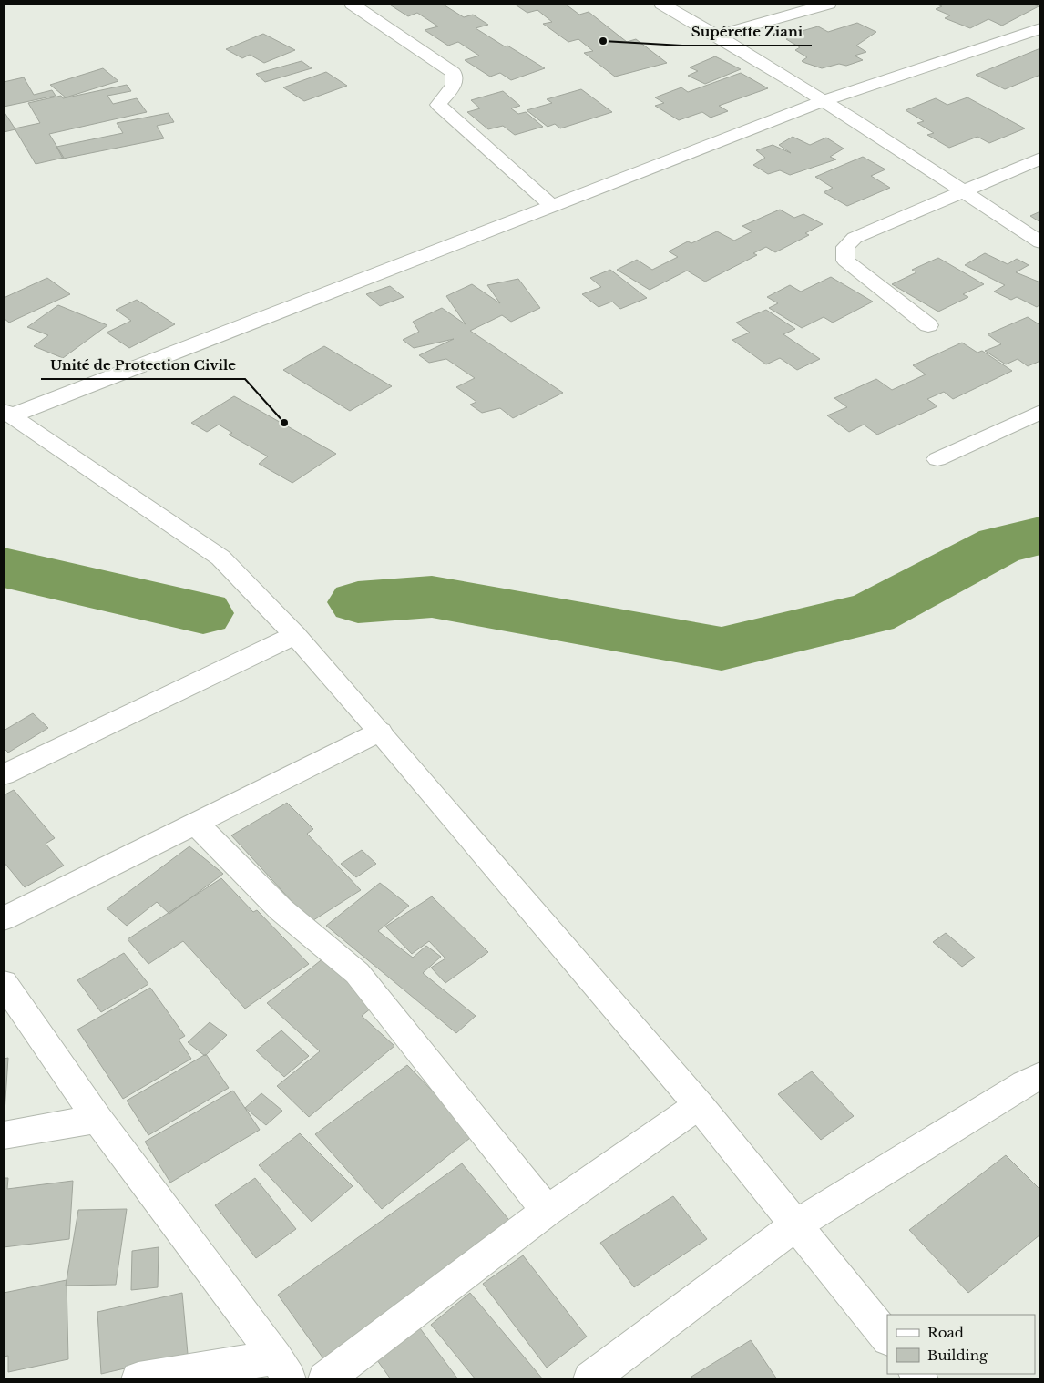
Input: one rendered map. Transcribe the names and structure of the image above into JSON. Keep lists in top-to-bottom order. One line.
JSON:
{"places":["Supérette Ziani","Unité de Protection Civile"],"legend":["Road","Building"]}
